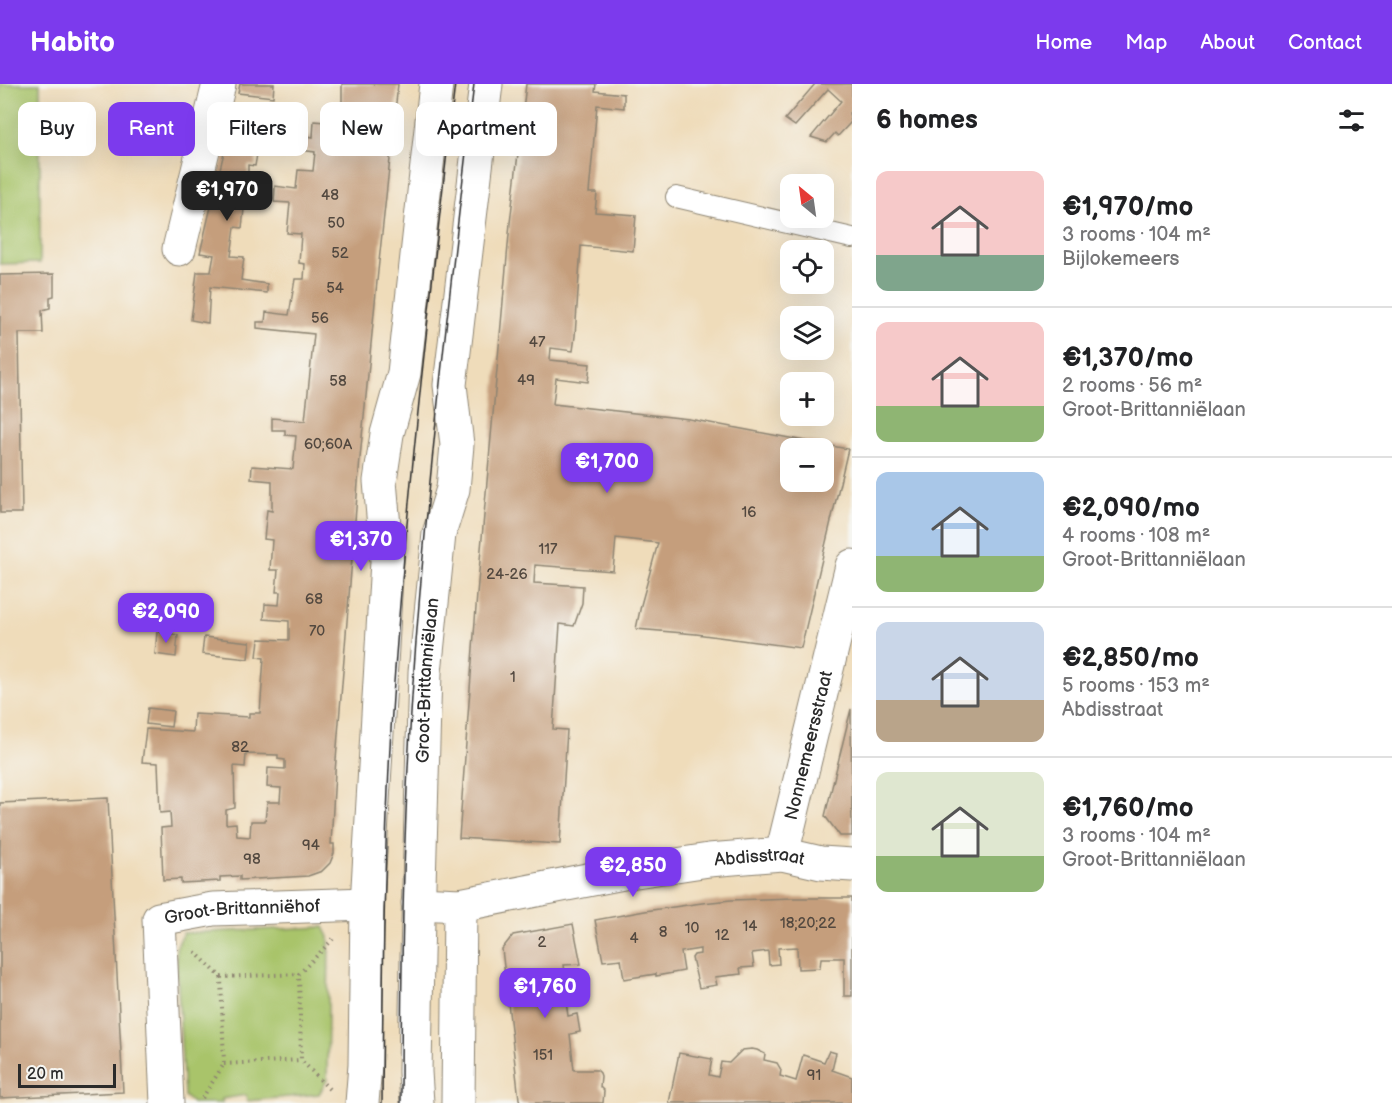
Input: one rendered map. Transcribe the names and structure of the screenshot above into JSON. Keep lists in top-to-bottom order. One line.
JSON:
{"streets":{"street":["Groot-Brittanniëlaan","Nonnemeersstraat","Abdisstraat","Groot-Brittanniëhof"]},"crossings":[["Groot-Brittanniëlaan","Abdisstraat"],["Nonnemeersstraat","Abdisstraat"]],"house_numbers":["48","50","52","54","56","47","49","58","60;60A","16","117","24-26","68","70","1","82","94","98","18;20;22","14","10","8","12","4","2","151","91"],"scale_bar":"20 m","north":"top left","page":{"header":"Habito","nav":["Home","Map","About","Contact"],"heading":"6 homes","chip":["Buy","Rent","Filters","New","Apartment"],"list":[{"name":"€1,970/mo","note":"3 rooms · 104 m² · Bijlokemeers"},{"name":"€1,370/mo","note":"2 rooms · 56 m² · Groot-Brittanniëlaan"},{"name":"€2,090/mo","note":"4 rooms · 108 m² · Groot-Brittanniëlaan"},{"name":"€2,850/mo","note":"5 rooms · 153 m² · Abdisstraat"},{"name":"€1,760/mo","note":"3 rooms · 104 m² · Groot-Brittanniëlaan"}],"price":["€1,970","€1,700","€1,370","€2,090","€2,850","€1,760"],"map_buttons":["+","−"],"scale":"20 m"}}
